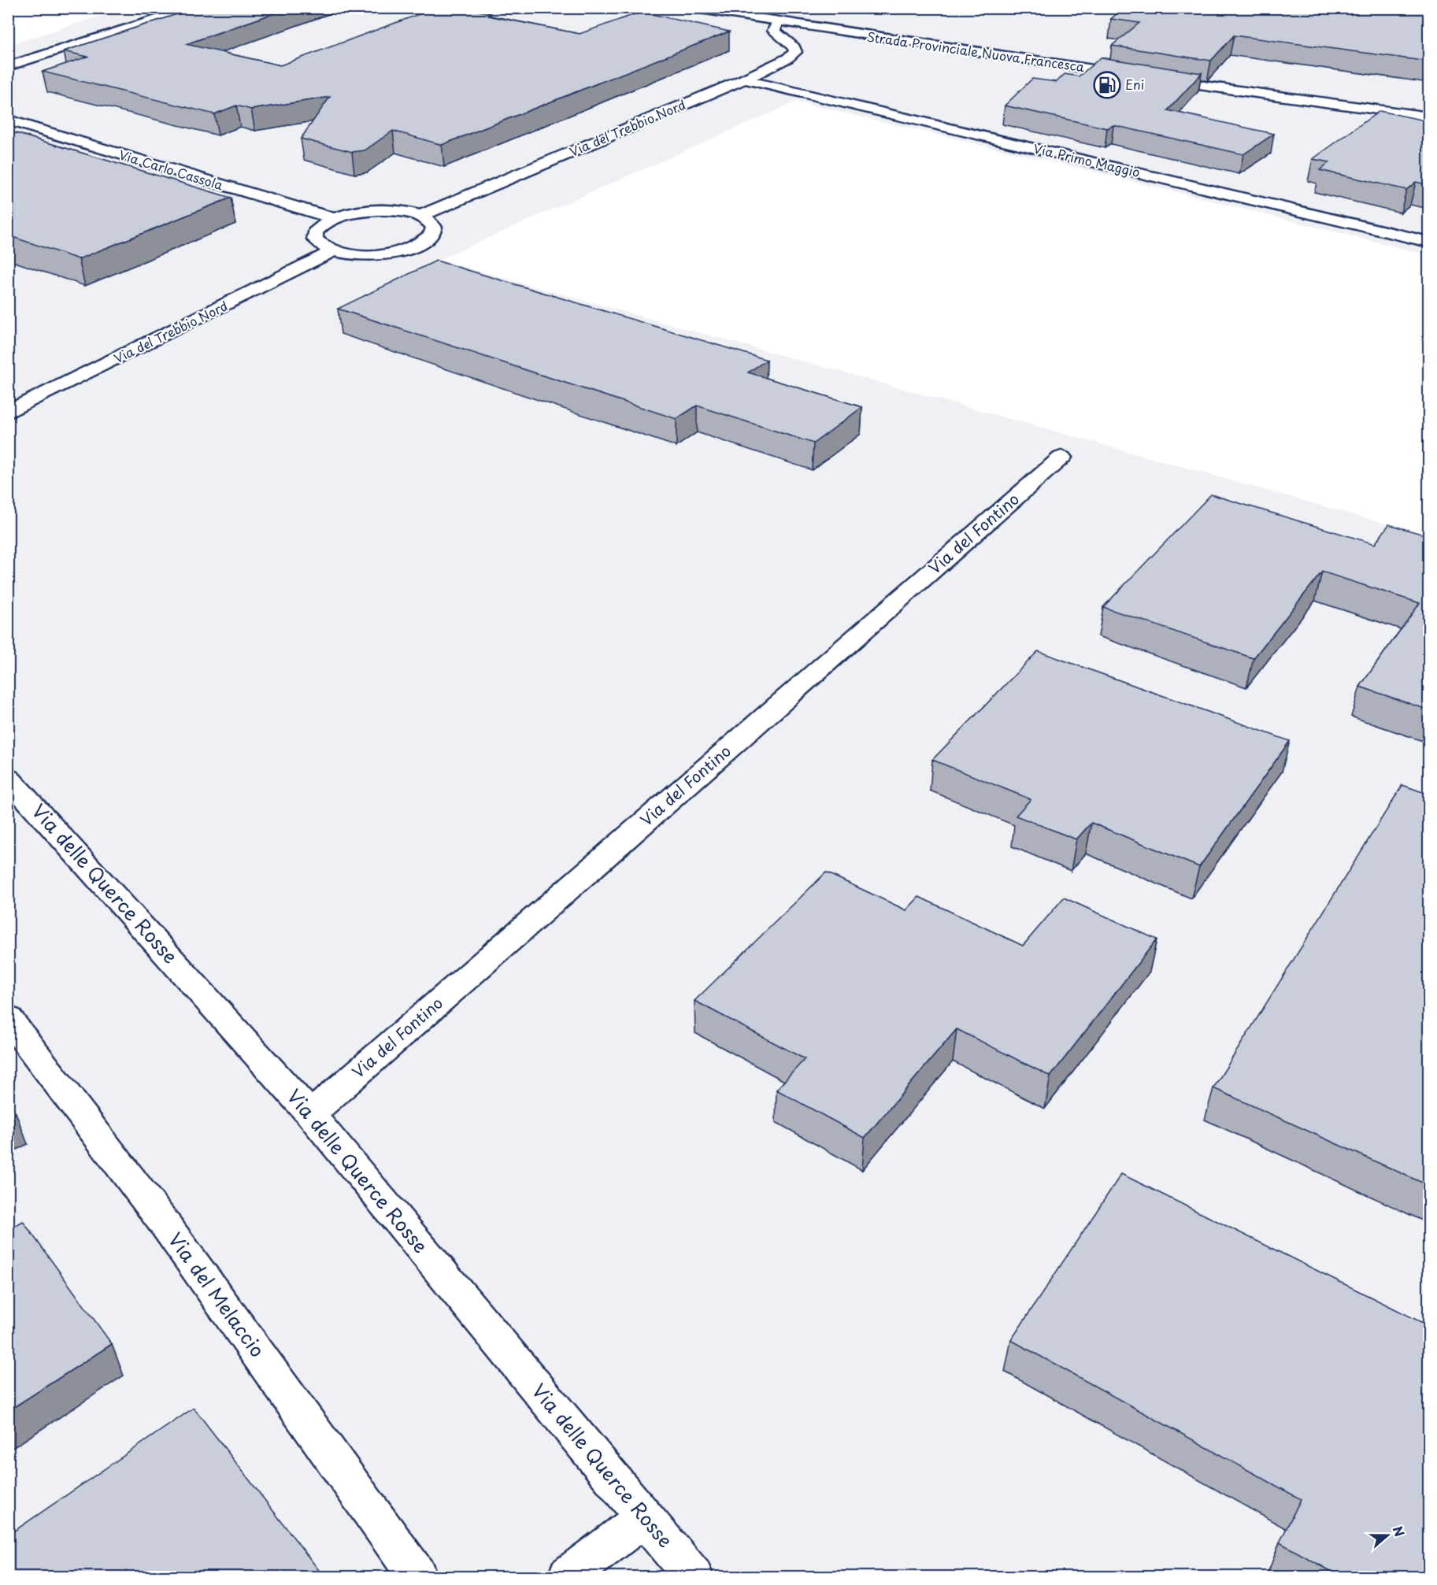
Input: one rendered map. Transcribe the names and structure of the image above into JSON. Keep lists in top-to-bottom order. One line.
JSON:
{"streets":{"street":["Strada Provinciale Nuova Francesca","Via del Trebbio Nord","Via Primo Maggio","Via Carlo Cassola","Via del Fontino","Via delle Querce Rosse","Via del Melaccio"]},"crossings":[["Strada Provinciale Nuova Francesca","Via del Trebbio Nord"],["Via del Trebbio Nord","Via Primo Maggio"],["Via del Fontino","Via delle Querce Rosse"]],"places":{"fuel station":["Eni"]},"north":"right"}
